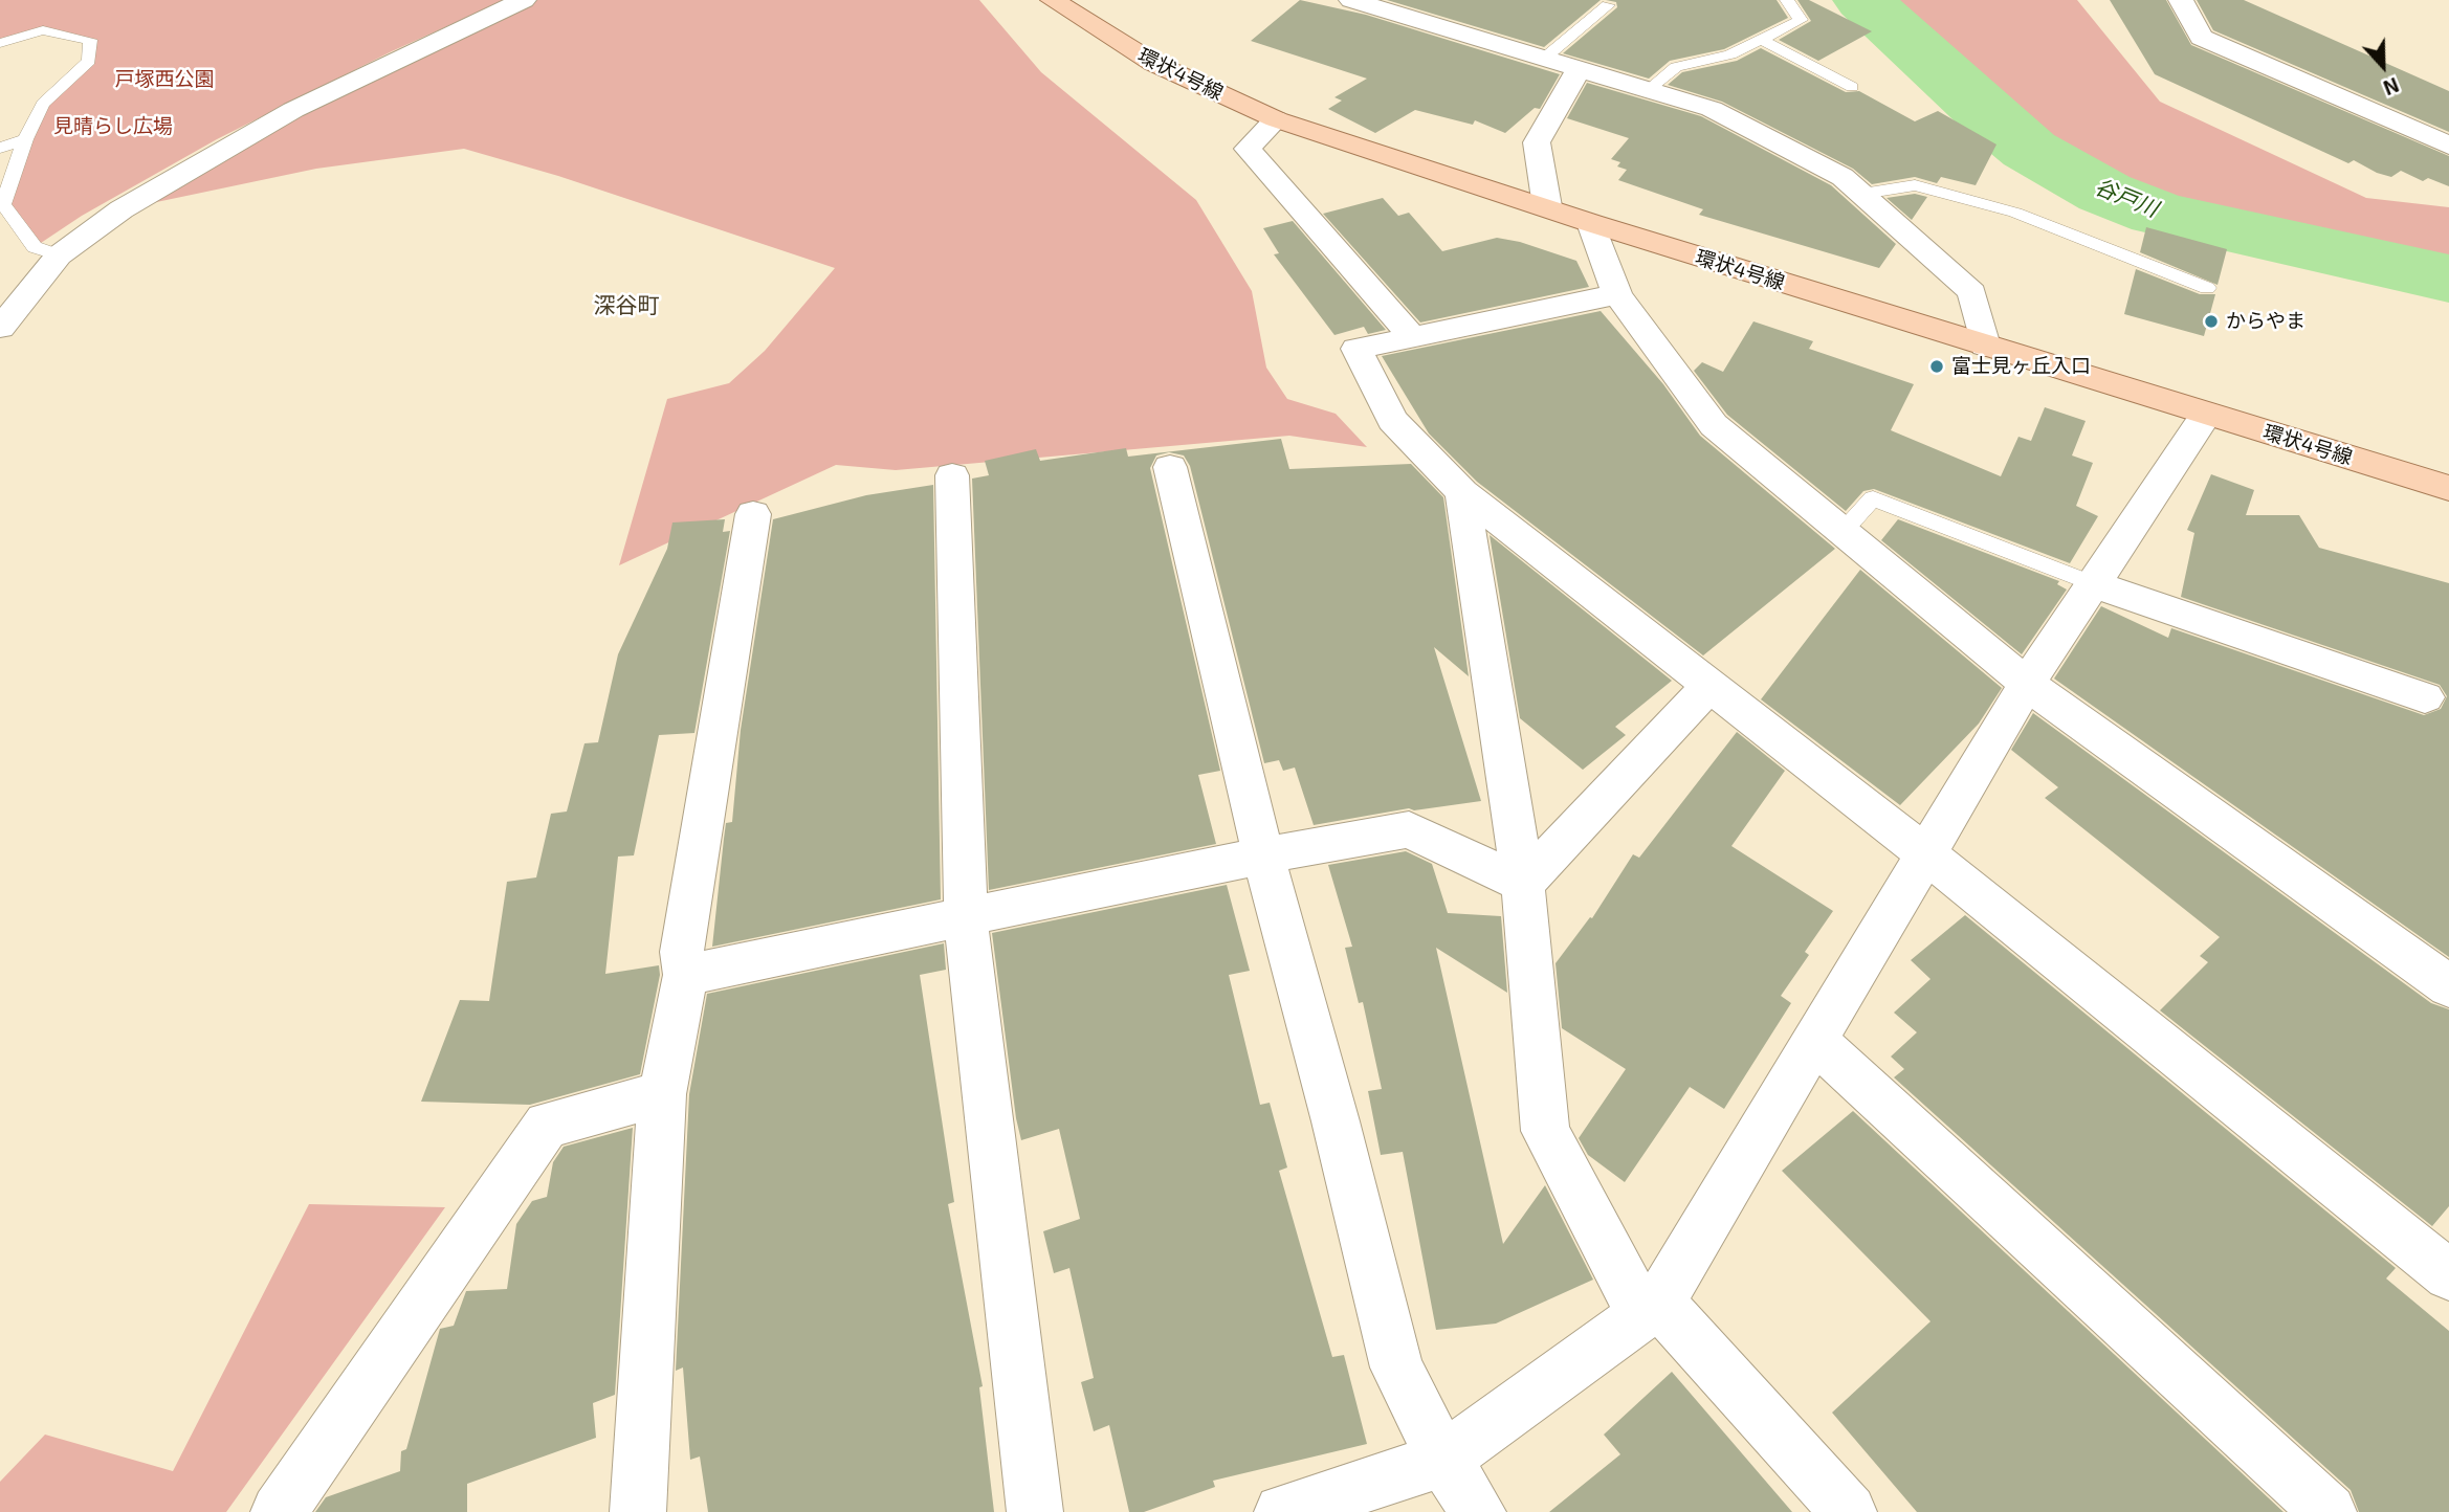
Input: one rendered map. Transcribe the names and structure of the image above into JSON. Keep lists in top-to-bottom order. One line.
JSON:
{"streets":{"main road":["環状4号線"]},"districts":["深谷町"],"water":["谷戸川"],"parks":["戸塚西公園","見晴らし広場"],"places":["からやま","富士見ヶ丘入口"],"north":"bottom"}
